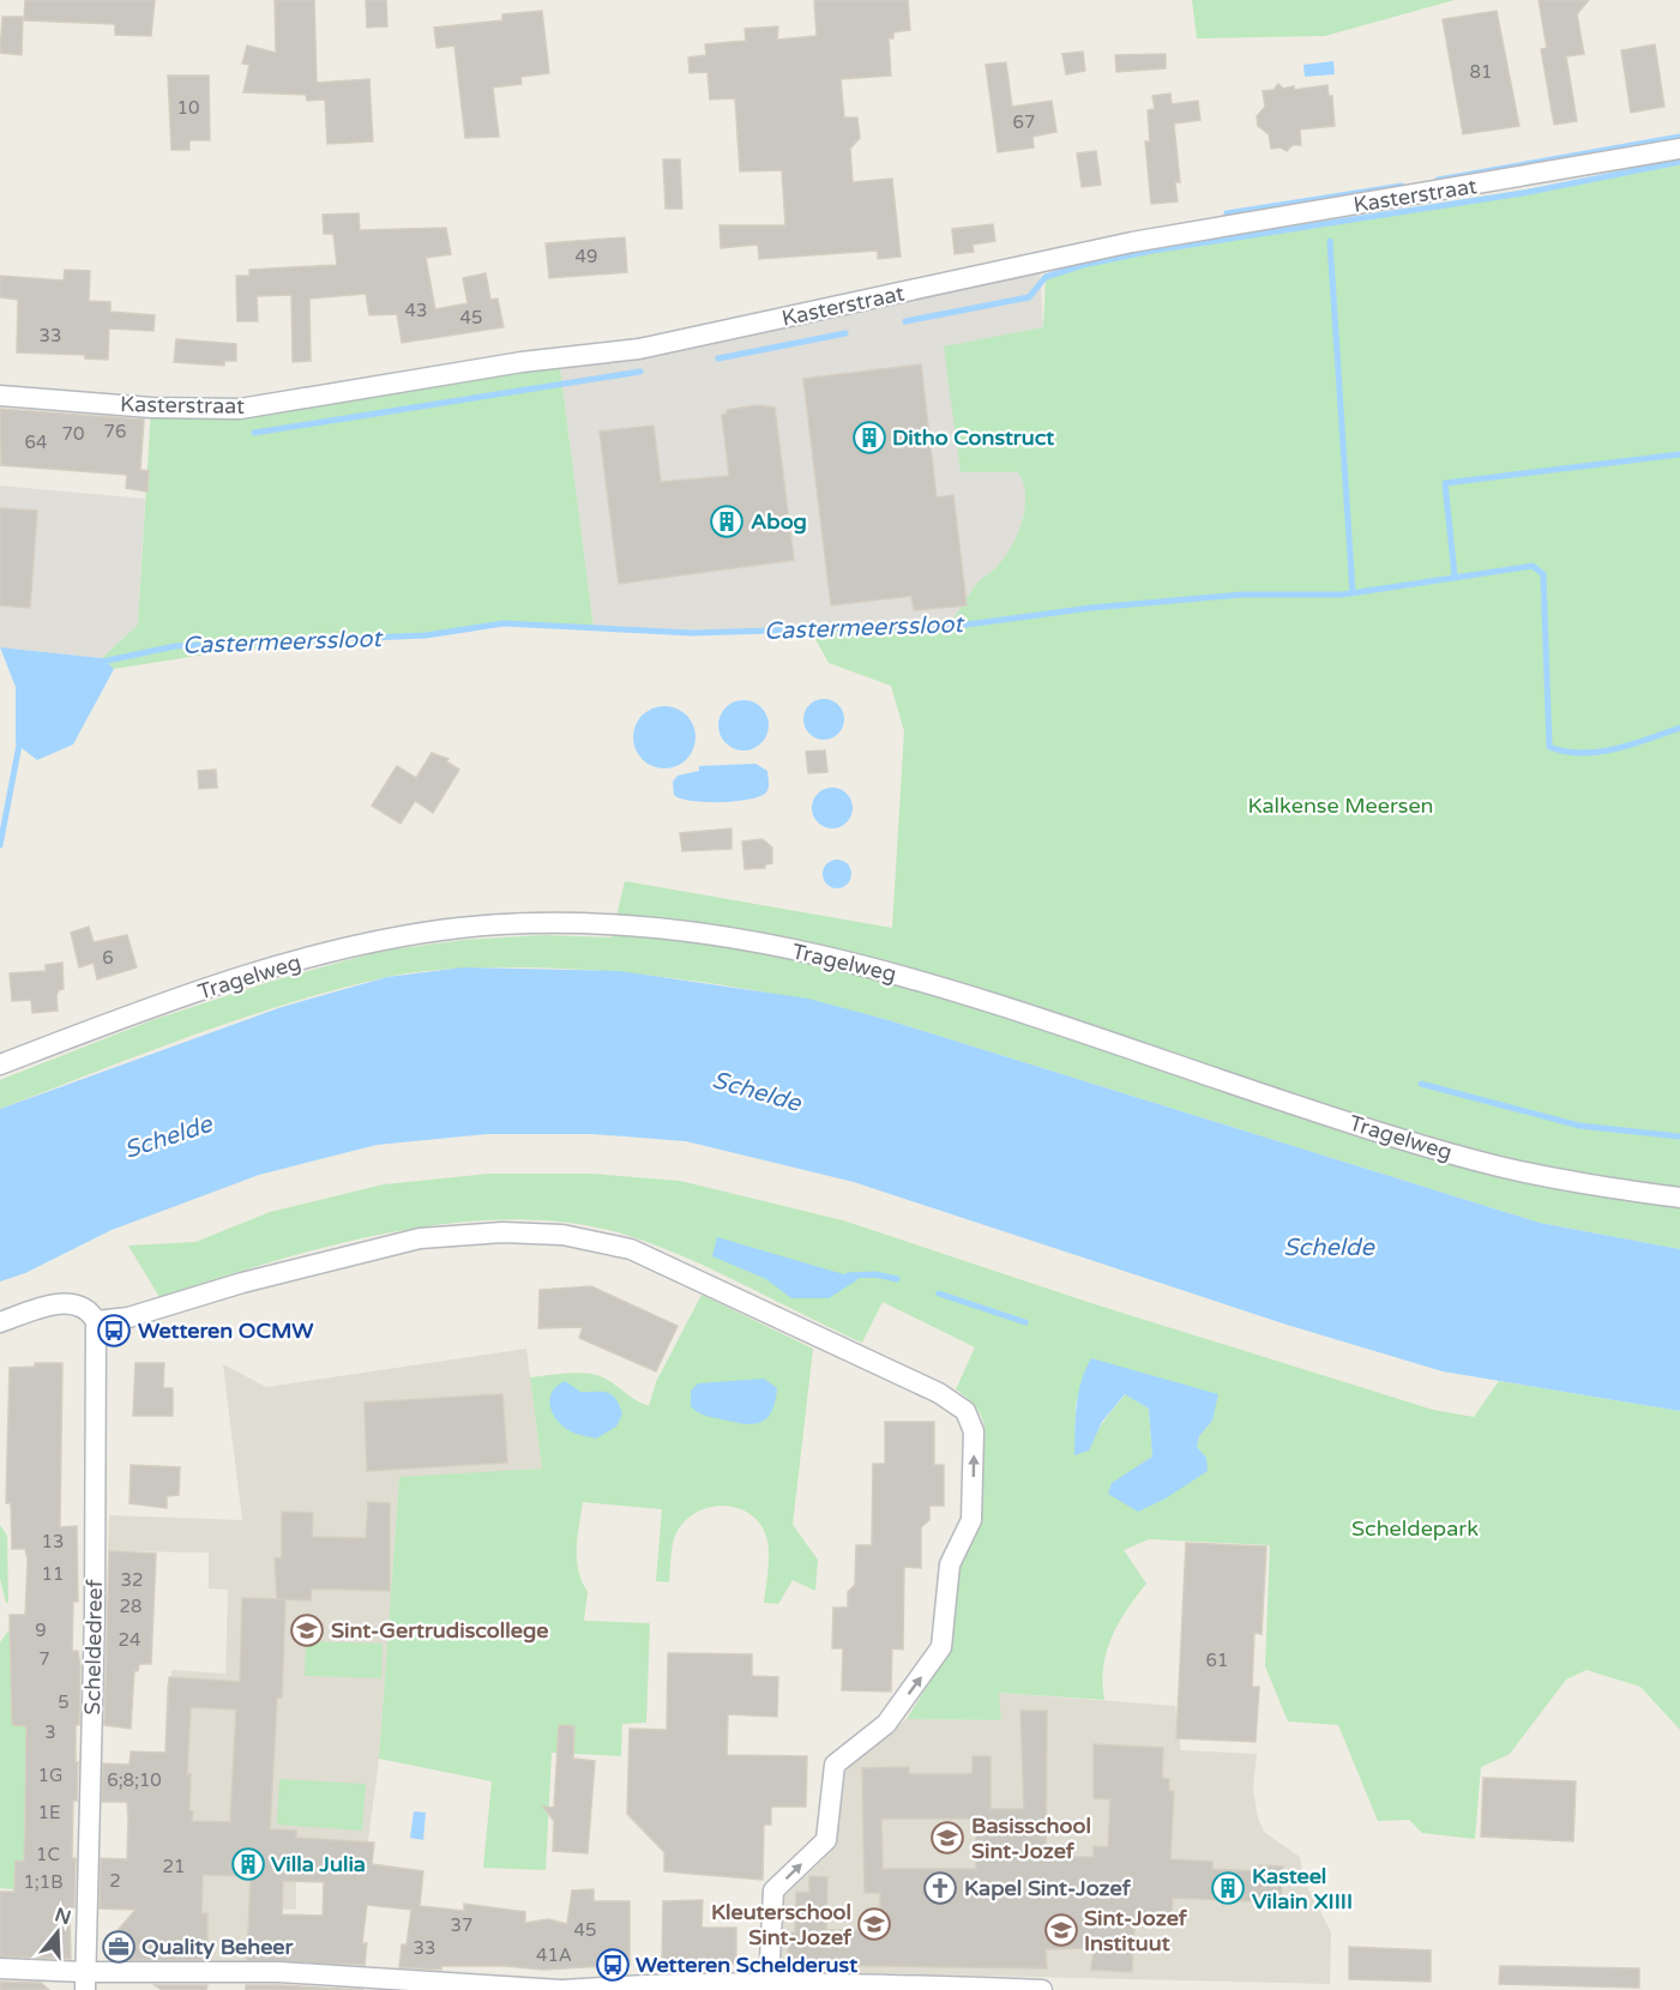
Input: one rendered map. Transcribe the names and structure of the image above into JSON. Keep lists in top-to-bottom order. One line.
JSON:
{"streets":{"street":["Kasterstraat","Tragelweg","Scheldedreef"]},"water":["Castermeerssloot","Schelde"],"parks":["Kalkense Meersen","Scheldepark"],"places":{"building":["Ditho Construct","Abog","Villa Julia","Kasteel Vilain XIIII"],"bus stop":["Wetteren OCMW","Wetteren Schelderust"],"school or university":["Sint-Gertrudiscollege","Basisschool Sint-Jozef","Kleuterschool Sint-Jozef","Sint-Jozef Instituut"],"church":["Kapel Sint-Jozef"],"office":["Quality Beheer"]},"house_numbers":["81","10","67","49","43","45","33","76","70","64","6","13","11","32","28","9","24","7","61","5","3","1G","6;8;10","1E","1C","21","2","1;1B","37","45","33","41A"],"north":"top"}
